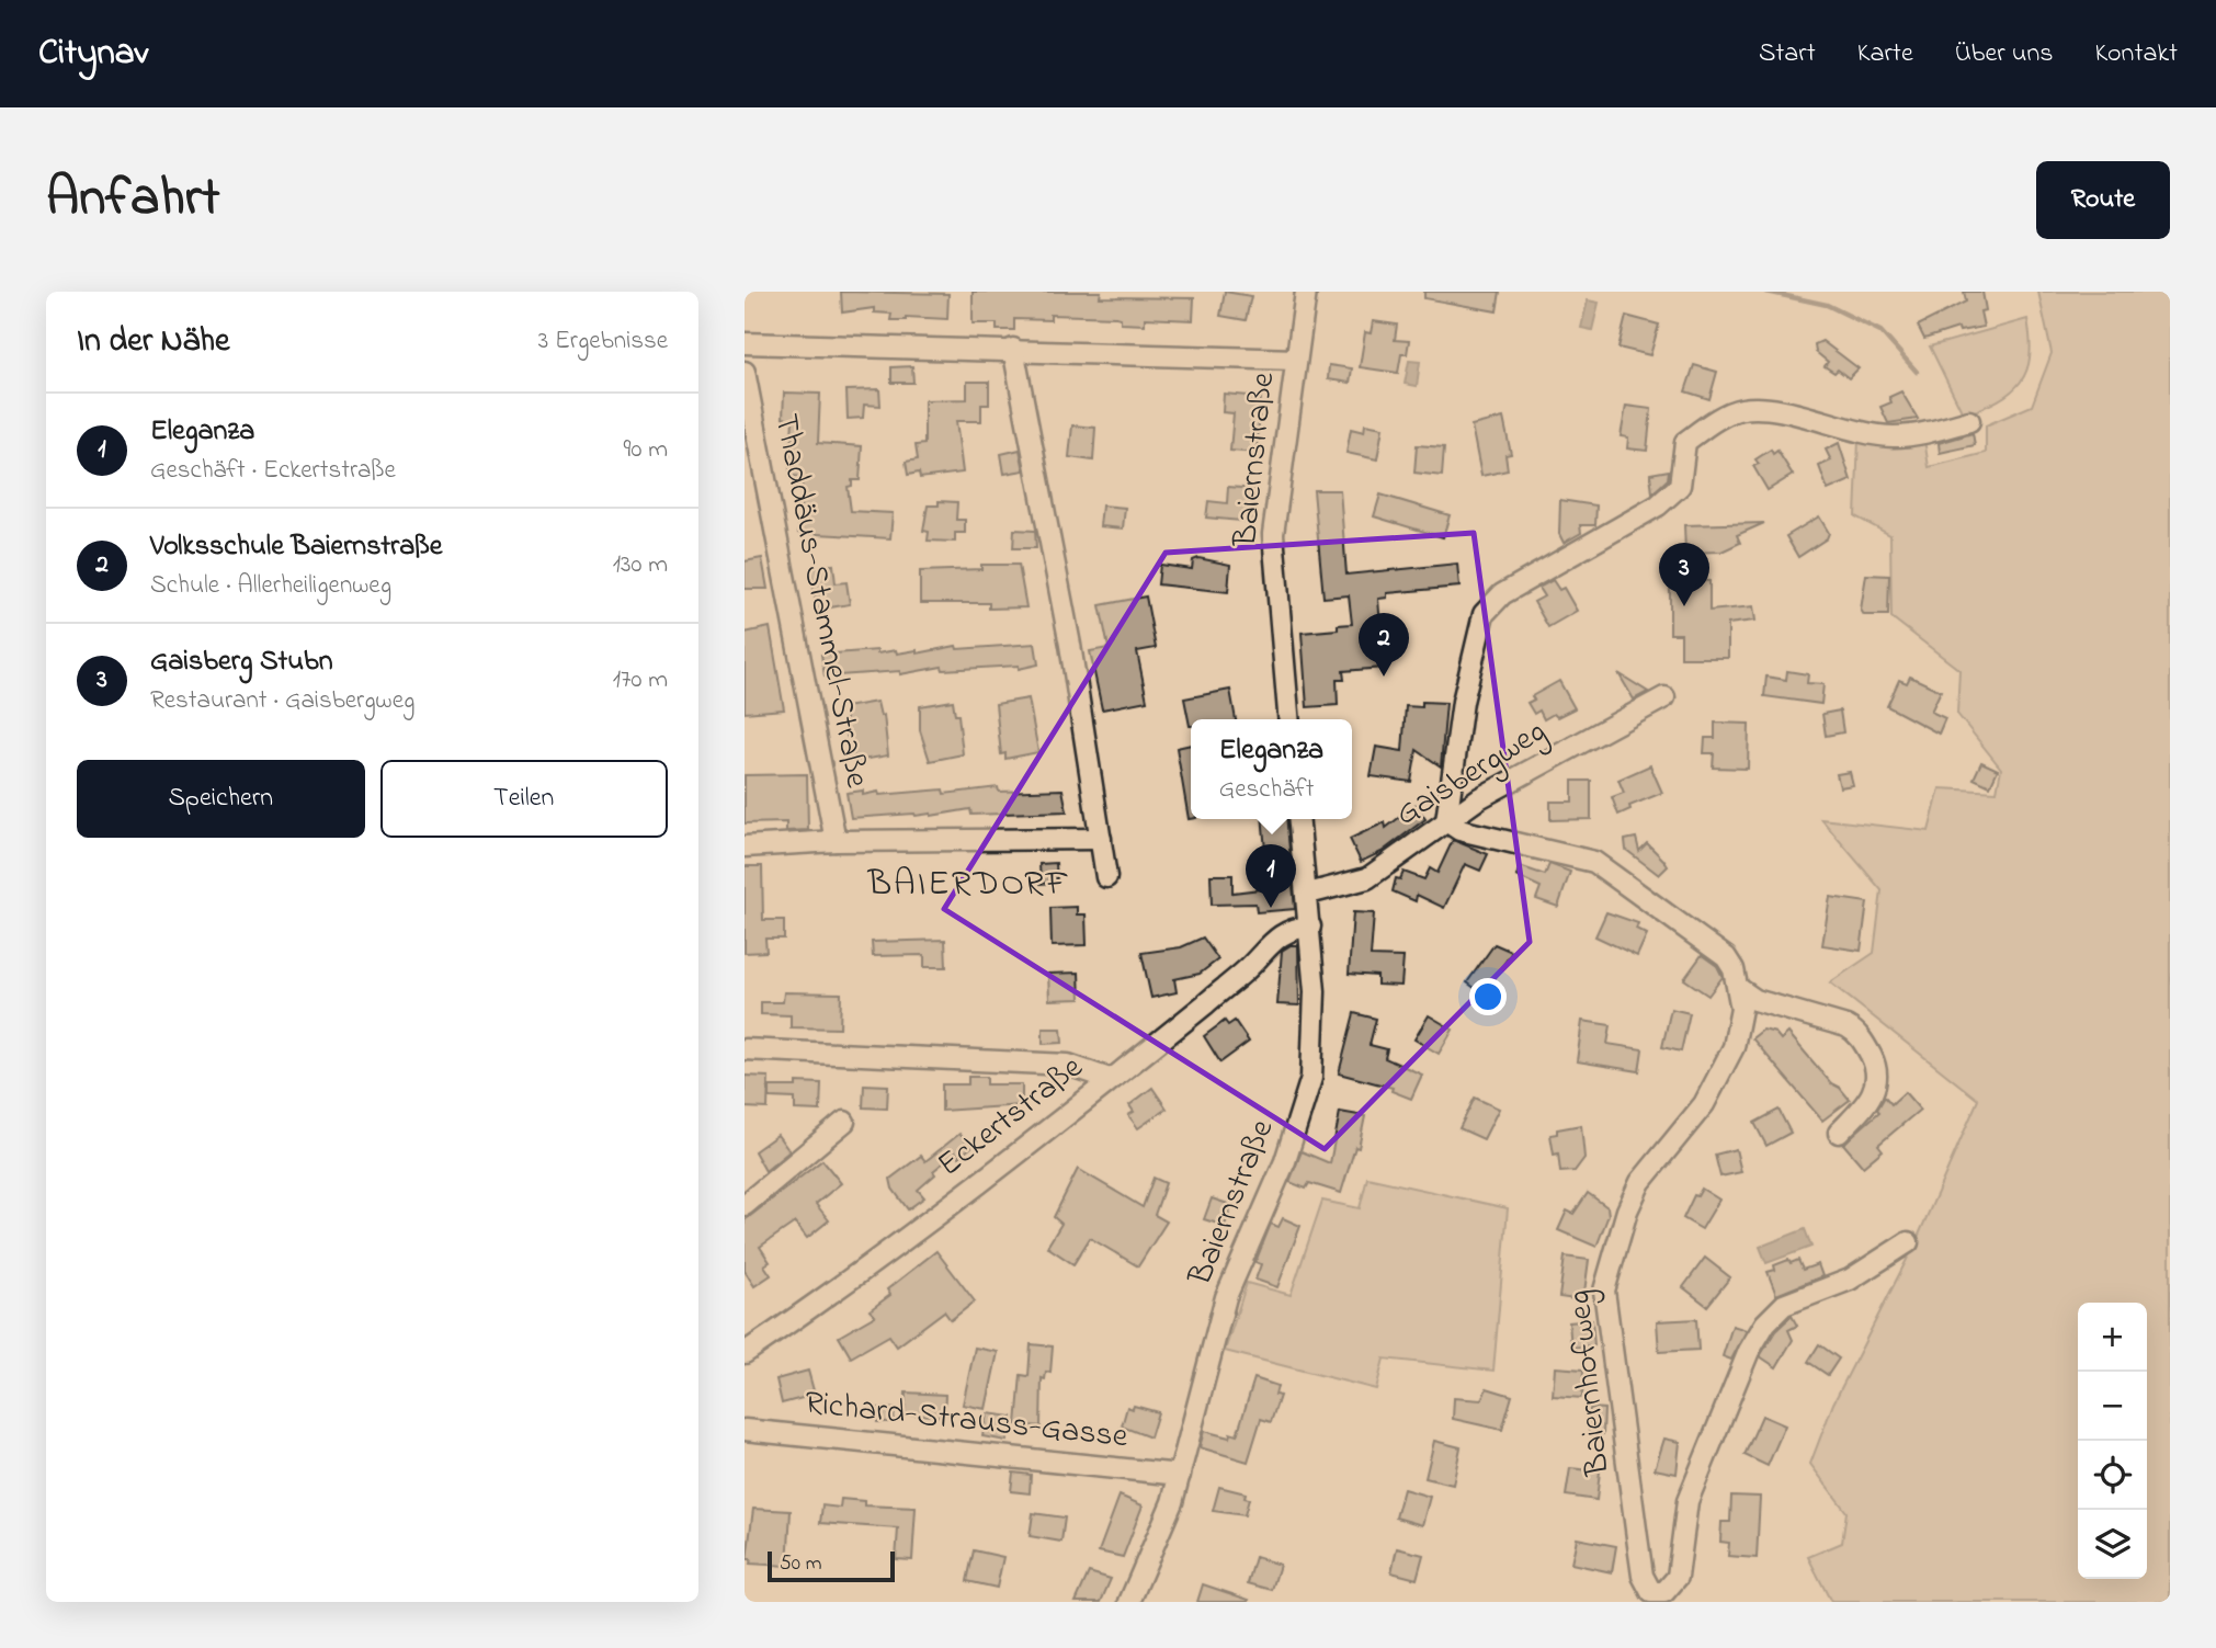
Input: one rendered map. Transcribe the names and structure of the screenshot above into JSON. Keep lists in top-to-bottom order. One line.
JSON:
{"streets":{"street":["Baiernstraße","Thaddäus-Stammel-Straße","Gaisbergweg","Eckertstraße","Baiernhofweg","Richard-Strauss-Gasse"]},"crossings":[["Baiernstraße","Gaisbergweg"],["Baiernstraße","Eckertstraße"],["Baiernstraße","Richard-Strauss-Gasse"],["Gaisbergweg","Baiernhofweg"]],"districts":["BAIERDORF"],"scale_bar":"50 m","page":{"header":"Citynav","nav":["Start","Karte","Über uns","Kontakt"],"title":"Anfahrt","buttons":["Route",["Speichern","Teilen"]],"heading":["In der Nähe","3 Ergebnisse"],"list":[{"mark":"1","name":"Eleganza","note":"Geschäft · Eckertstraße","value":"90 m"},{"mark":"2","name":"Volksschule Baiernstraße","note":"Schule · Allerheiligenweg","value":"130 m"},{"mark":"3","name":"Gaisberg Stubn","note":"Restaurant · Gaisbergweg","value":"170 m"}],"pins":["3","2","1"],"popup":["Eleganza","Geschäft"],"map_buttons":["+","−"],"scale":"50 m"}}
